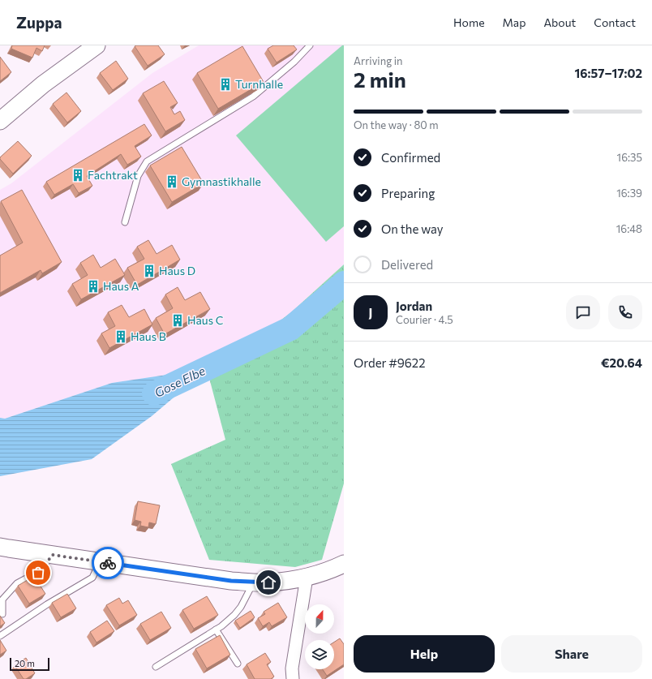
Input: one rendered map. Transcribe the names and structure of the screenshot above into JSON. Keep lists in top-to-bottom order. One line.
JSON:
{"water":["Gose Elbe"],"places":{"building":["Turnhalle","Fachtrakt","Gymnastikhalle","Haus D","Haus A","Haus C","Haus B"]},"scale_bar":"20 m","north":"top","page":{"header":"Zuppa","nav":["Home","Map","About","Contact"],"heading":["2 min","Arriving in","16:57–17:02"],"panel":["Jordan","Courier · 4.5","Order #9622","€20.64"],"bar":"On the way · 80 m","list":[["Confirmed","16:35"],["Preparing","16:39"],["On the way","16:48"],"Delivered"],"round":"J","buttons":["Help","Share"],"scale":"20 m"}}
